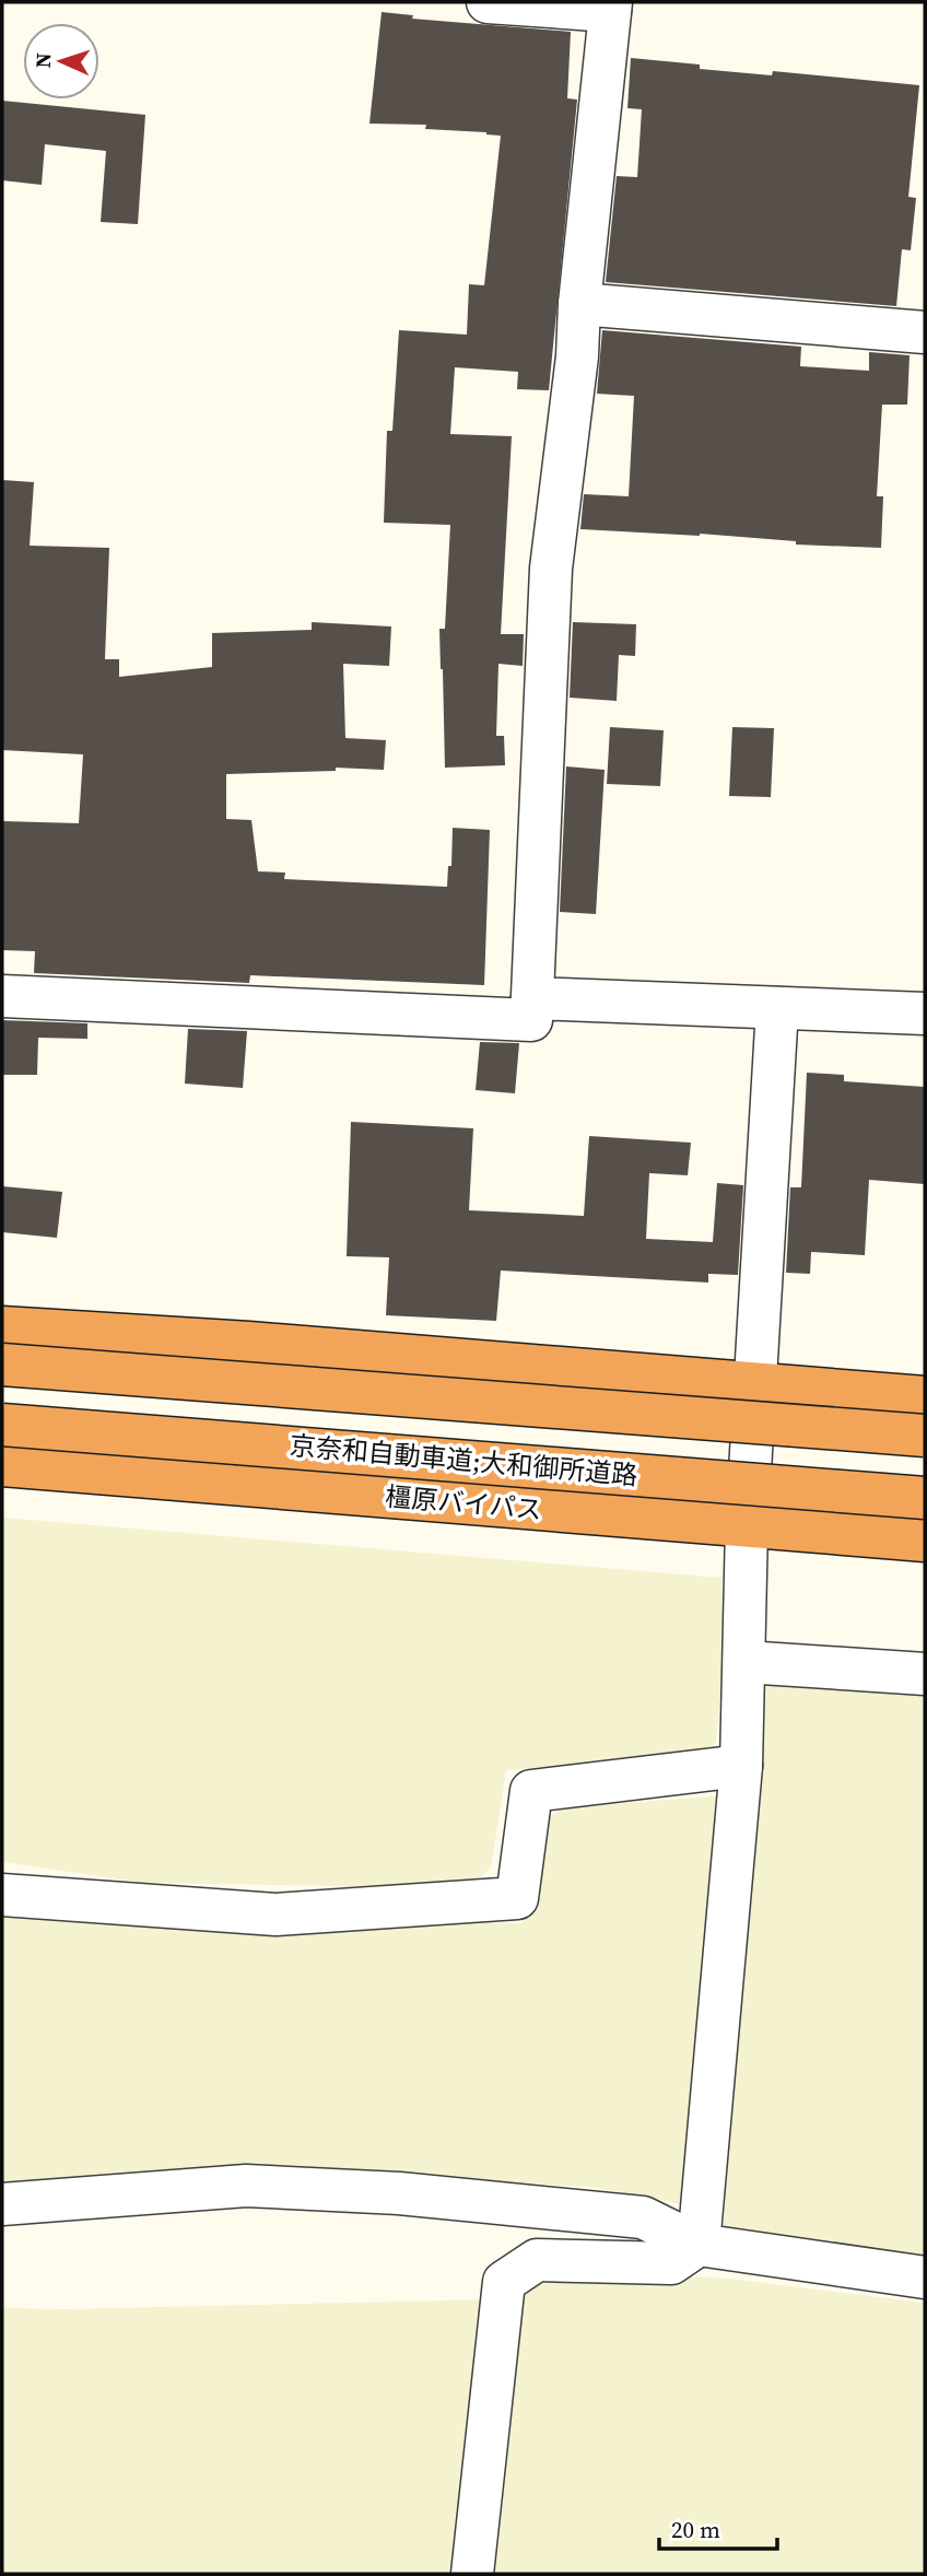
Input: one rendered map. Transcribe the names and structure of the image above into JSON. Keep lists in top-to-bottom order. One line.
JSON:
{"streets":{"highway":["京奈和自動車道;大和御所道路","橿原バイパス"]},"scale_bar":"20 m","north":"left"}
